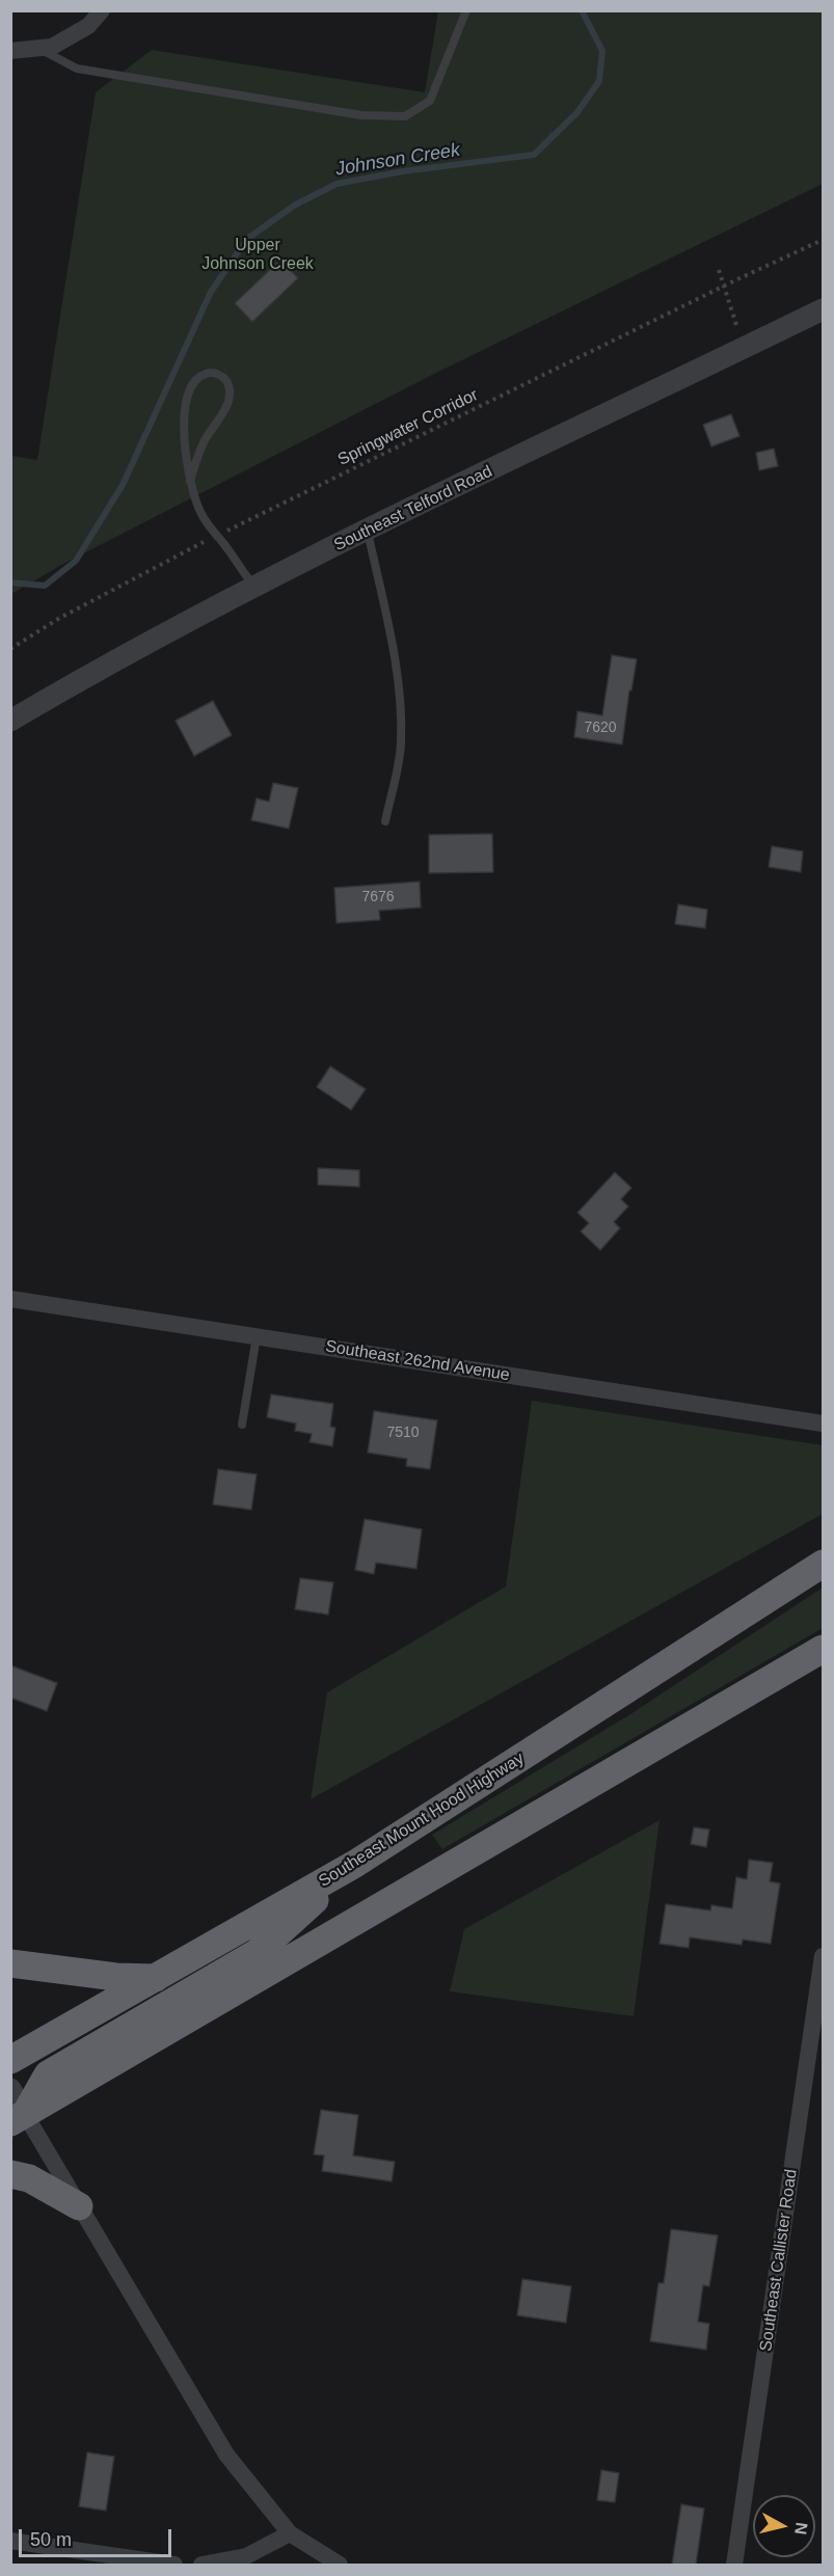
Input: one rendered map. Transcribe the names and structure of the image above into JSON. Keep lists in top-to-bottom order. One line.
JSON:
{"streets":{"highway":["Southeast Mount Hood Highway"],"street":["Southeast Telford Road","Southeast 262nd Avenue","Southeast Callister Road"],"path":["Springwater Corridor"]},"water":["Johnson Creek"],"parks":["Upper Johnson Creek"],"house_numbers":["7620","7676","7510"],"scale_bar":"50 m","north":"right"}
